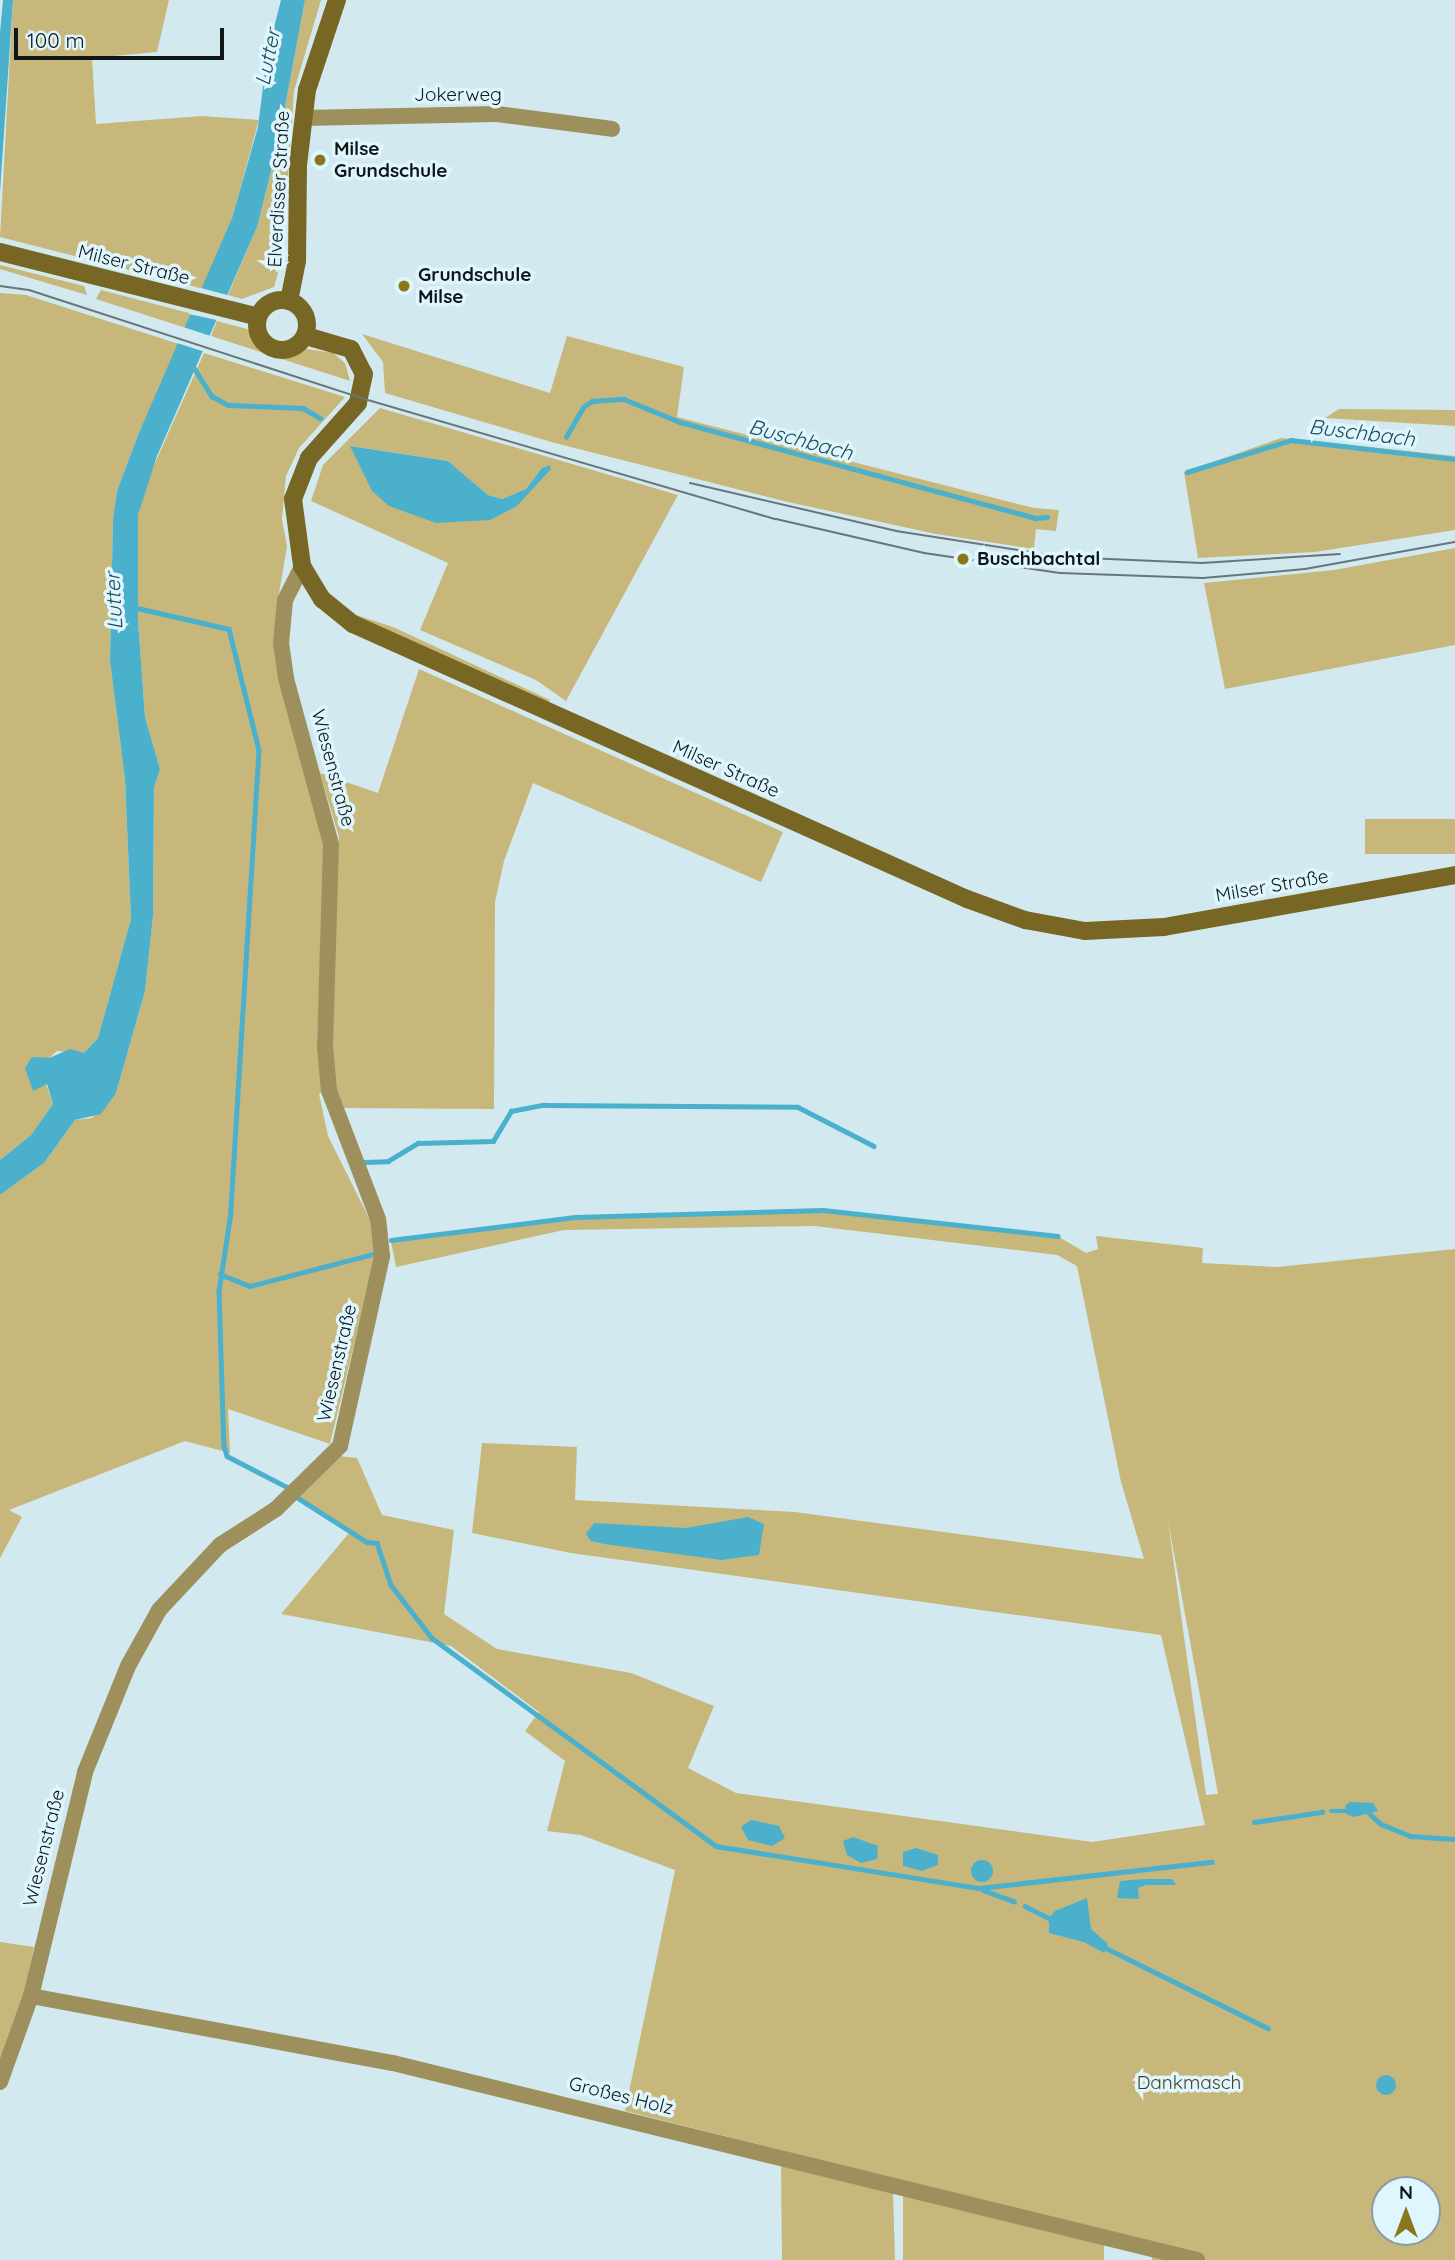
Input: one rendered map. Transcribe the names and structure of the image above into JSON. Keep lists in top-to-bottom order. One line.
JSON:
{"streets":{"main road":["Elverdisser Straße","Milser Straße"],"street":["Jokerweg","Wiesenstraße","Großes Holz"]},"crossings":[["Jokerweg","Elverdisser Straße"],["Elverdisser Straße","Milser Straße"],["Milser Straße","Wiesenstraße"],["Wiesenstraße","Großes Holz"]],"water":["Lutter","Buschbach"],"parks":["Dankmasch"],"places":["Milse Grundschule","Grundschule Milse","Buschbachtal"],"scale_bar":"100 m","north":"top"}
